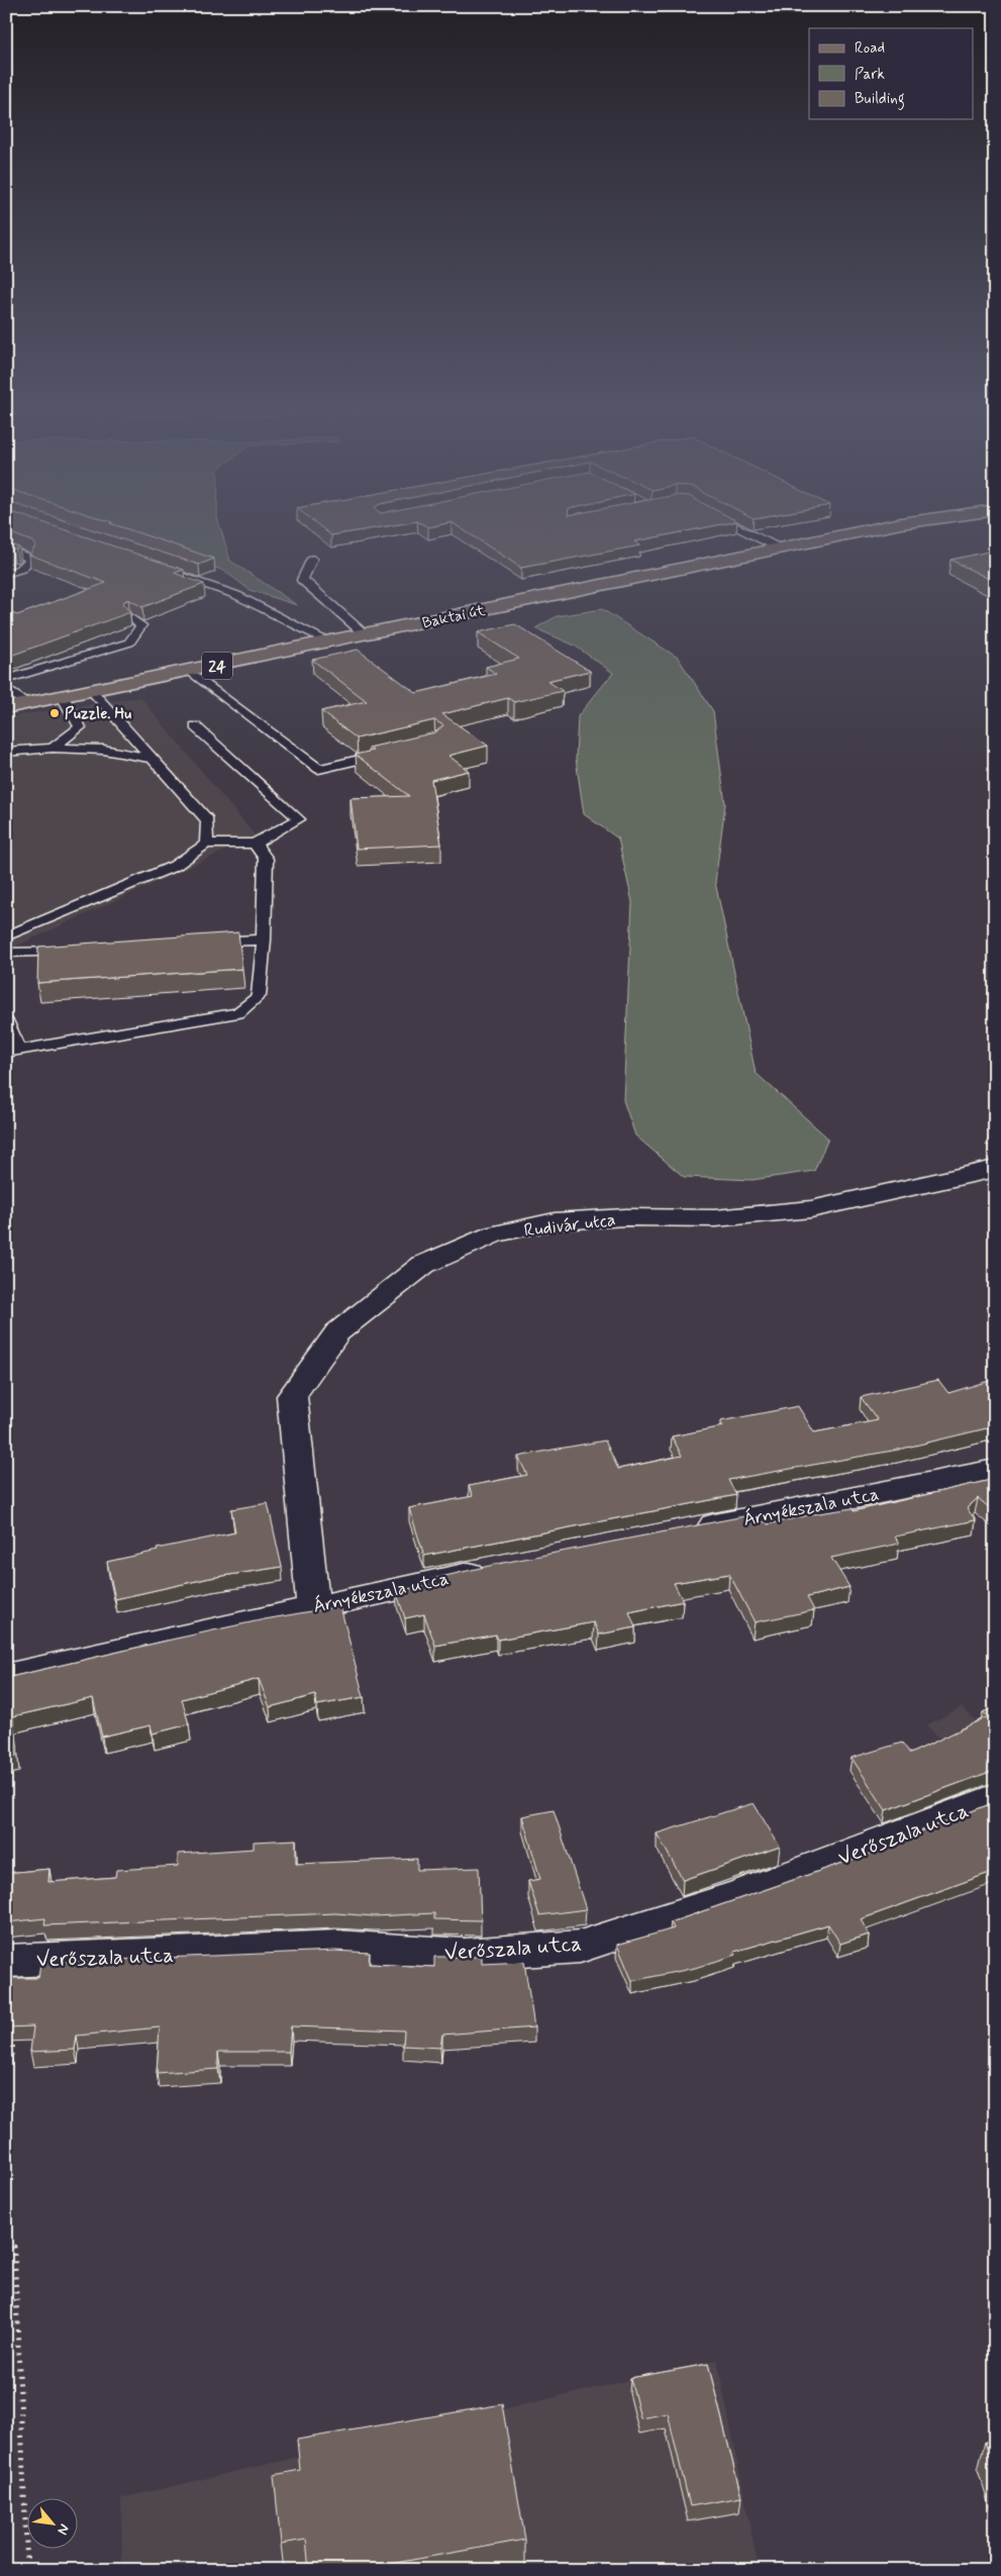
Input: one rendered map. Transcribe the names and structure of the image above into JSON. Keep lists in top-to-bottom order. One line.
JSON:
{"streets":{"main road":["Baktai út","24"],"street":["Rudivár utca","Árnyékszala utca","Verőszala utca"]},"crossings":[["Rudivár utca","Árnyékszala utca"]],"places":["Puzzle. Hu"],"legend":["Road","Park","Building"],"north":"bottom right"}
